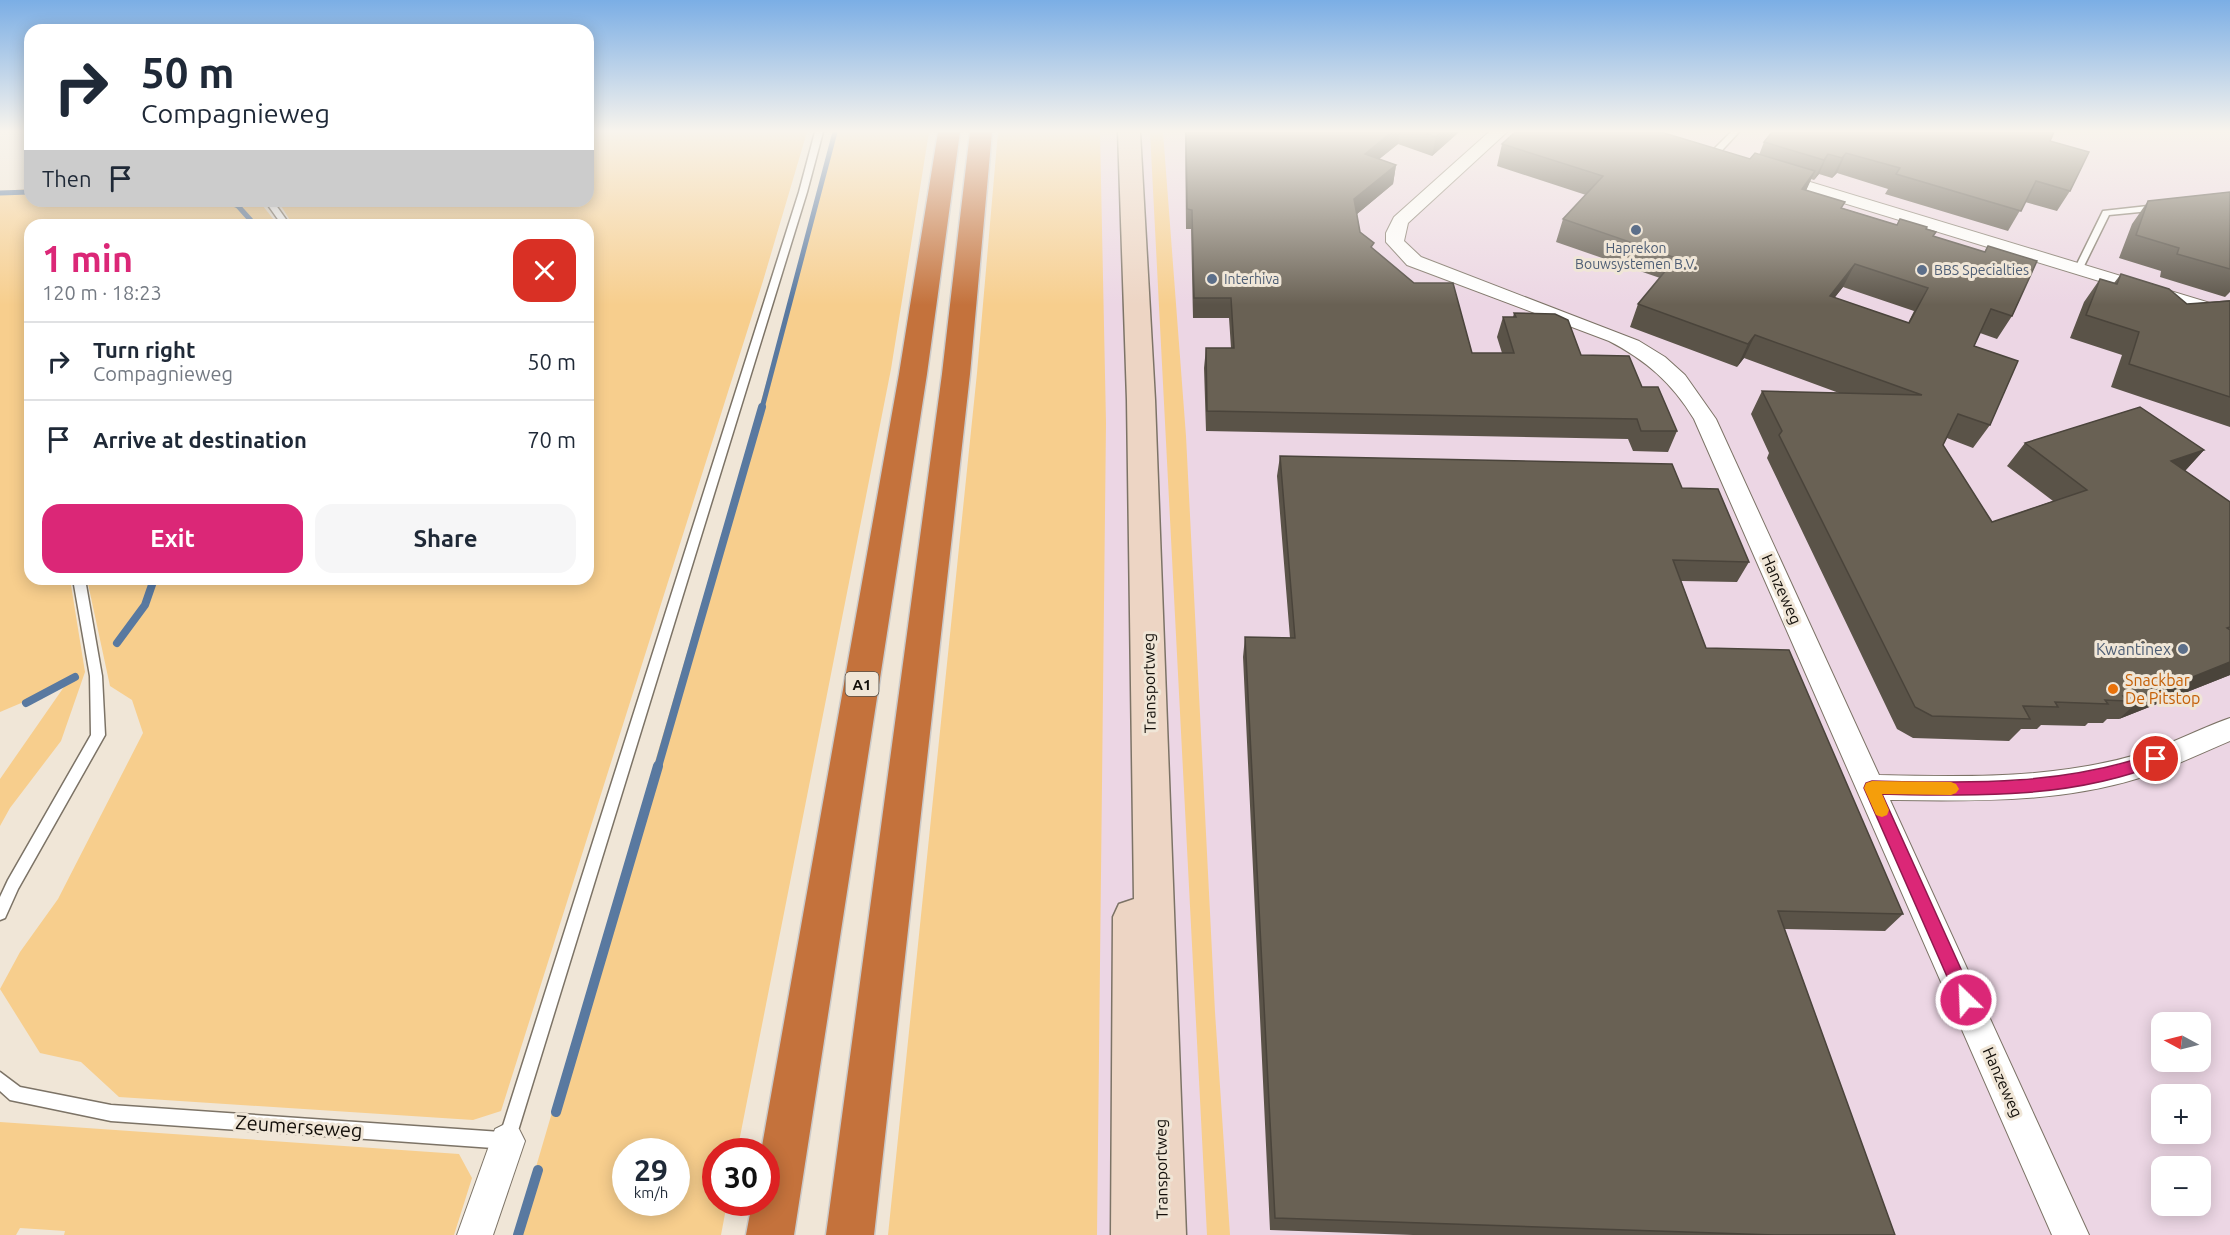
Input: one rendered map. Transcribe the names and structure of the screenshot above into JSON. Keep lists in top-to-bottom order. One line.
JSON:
{"streets":{"highway":["A1"],"street":["Hanzeweg","Transportweg"],"lane":["Zeumerseweg"]},"places":["Haprekon Bouwsystemen B.V.","BBS Specialties","Interhiva","Kwantinex","Snackbar De Pitstop"],"north":"left","page":{"turn":["50 m","Compagnieweg"],"then":"Then","heading":["1 min","120 m · 18:23"],"list":[{"name":"Turn right","note":"Compagnieweg","value":"50 m"},{"name":"Arrive at destination","value":"70 m"}],"buttons":["Exit","Share"],"map_buttons":["+","−"],"speed":"29 km/h","limit":"30"}}
